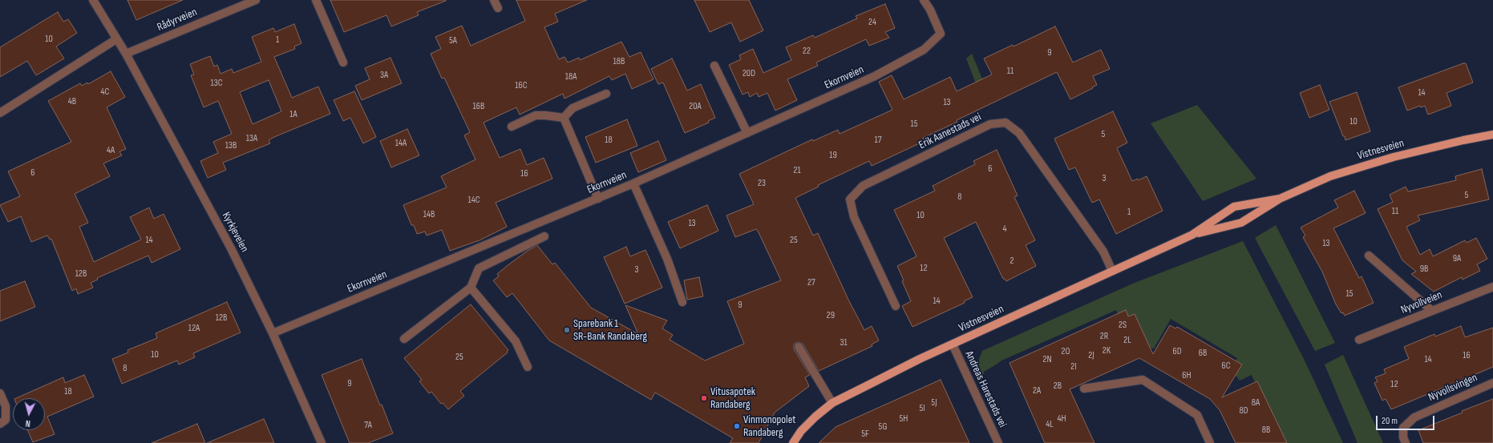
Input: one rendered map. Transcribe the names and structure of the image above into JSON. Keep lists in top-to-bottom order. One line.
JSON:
{"streets":{"main road":["Vistnesveien"],"street":["Rådyrveien","Ekornveien","Erik Aanestads vei","Kyrkjeveien","Nyvollveien","Nyvollsvingen","Andreas Harestads vei"]},"crossings":[["Rådyrveien","Kyrkjeveien"],["Ekornveien","Kyrkjeveien"],["Erik Aanestads vei","Vistnesveien"],["Vistnesveien","Andreas Harestads vei"]],"places":["Sparebank 1 SR-Bank Randaberg","Vitusapotek Randaberg","Vinmonopolet Randaberg"],"house_numbers":["24","10","1","5A","22","9","18B","11","20D","3A","18A","13C","16C","4C","14","4B","13","16B","20A","1A","10","15","5","13A","18","17","14A","13B","4A","19","6","21","6","16","3","23","5","8","14C","11","1","14B","10","13","4","14","25","13","9A","2","12","9B","3","12B","27","15","14","9","29","12B","2S","12A","2R","2L","31","2K","2O","6D","6B","10","2J","16","25","2N","14","6C","2I","8","6H","9","12","2B","2A","18","5J","8A","5I","8D","5H","4H","4L","7A","5G","8B","5F"],"scale_bar":"20 m","north":"bottom"}
